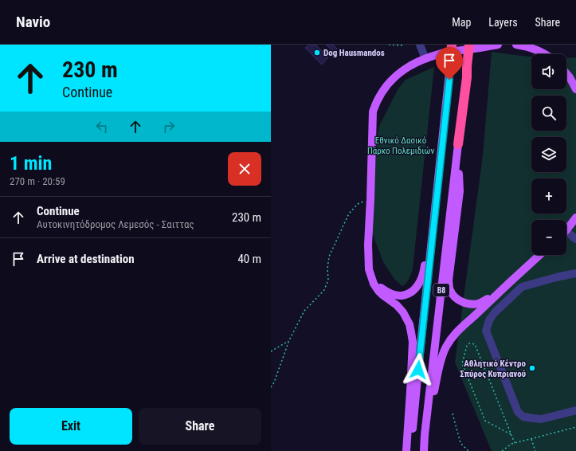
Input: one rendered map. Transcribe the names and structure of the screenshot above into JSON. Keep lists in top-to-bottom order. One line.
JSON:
{"streets":{"highway":["B8"]},"parks":["Εθνικό Δασικό Πάρκο Πολεμιδιών"],"places":["Dog Hausmandos","Αθλητικό Κέντρο Σπύρος Κυπριανού"],"page":{"header":"Navio","nav":["Map","Layers","Share"],"turn":["230 m","Continue"],"map_buttons":["+","−"],"heading":["1 min","270 m · 20:59"],"list":[{"name":"Continue","note":"Αυτοκινητόδρομος Λεμεσός - Σαιττας","value":"230 m"},{"name":"Arrive at destination","value":"40 m"}],"buttons":["Exit","Share"]}}
